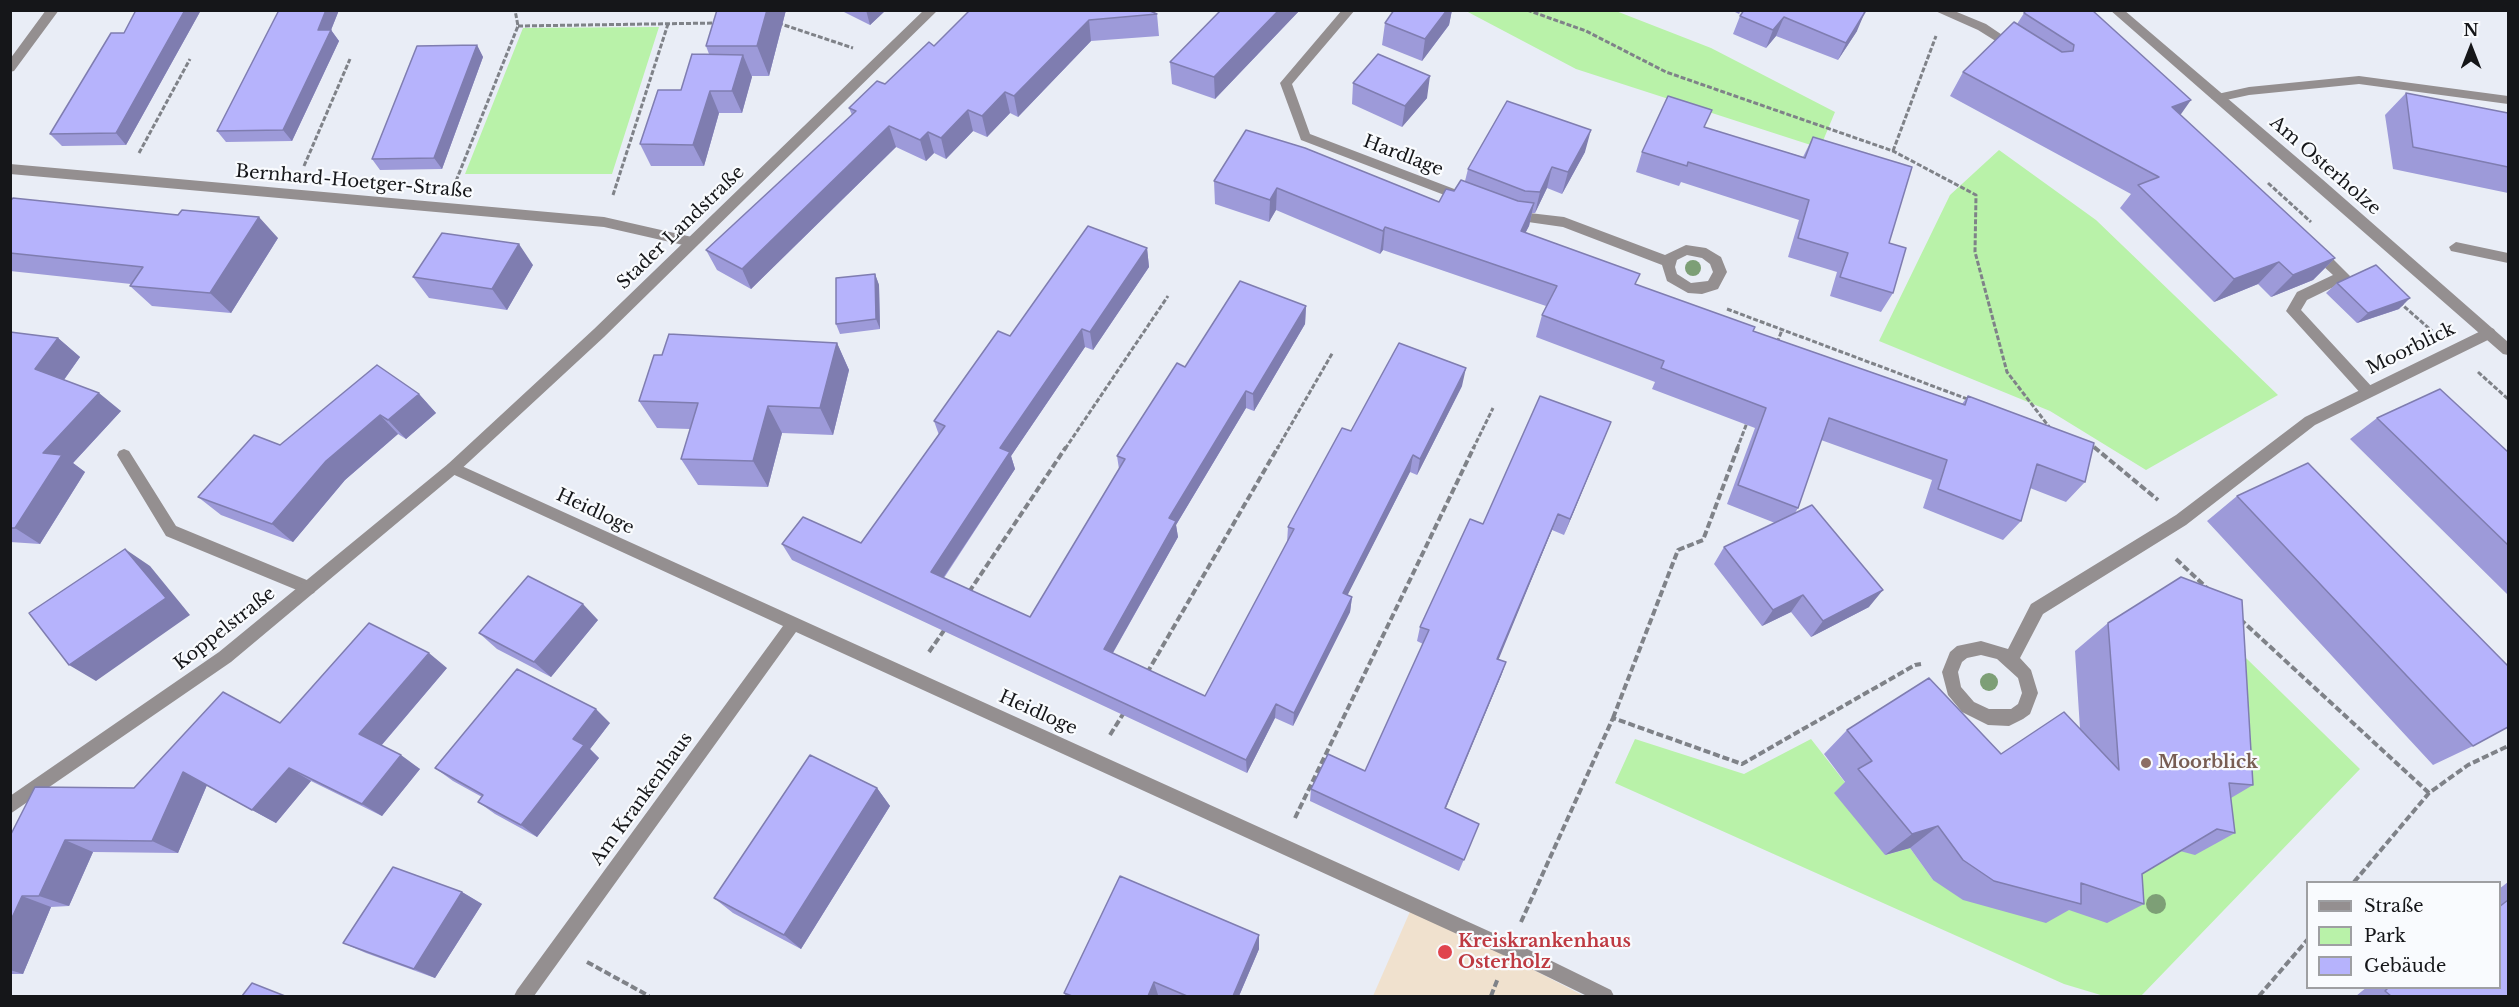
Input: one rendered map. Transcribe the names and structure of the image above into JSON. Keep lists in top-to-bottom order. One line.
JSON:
{"streets":{"street":["Hardlage","Am Osterholze","Bernhard-Hoetger-Straße","Stader Landstraße","Moorblick","Heidloge","Koppelstraße","Am Krankenhaus"]},"crossings":[["Am Osterholze","Moorblick"],["Bernhard-Hoetger-Straße","Stader Landstraße"],["Stader Landstraße","Heidloge"],["Stader Landstraße","Koppelstraße"],["Heidloge","Koppelstraße"],["Heidloge","Am Krankenhaus"]],"places":["Moorblick","Kreiskrankenhaus Osterholz"],"legend":["Straße","Park","Gebäude"],"north":"top"}
